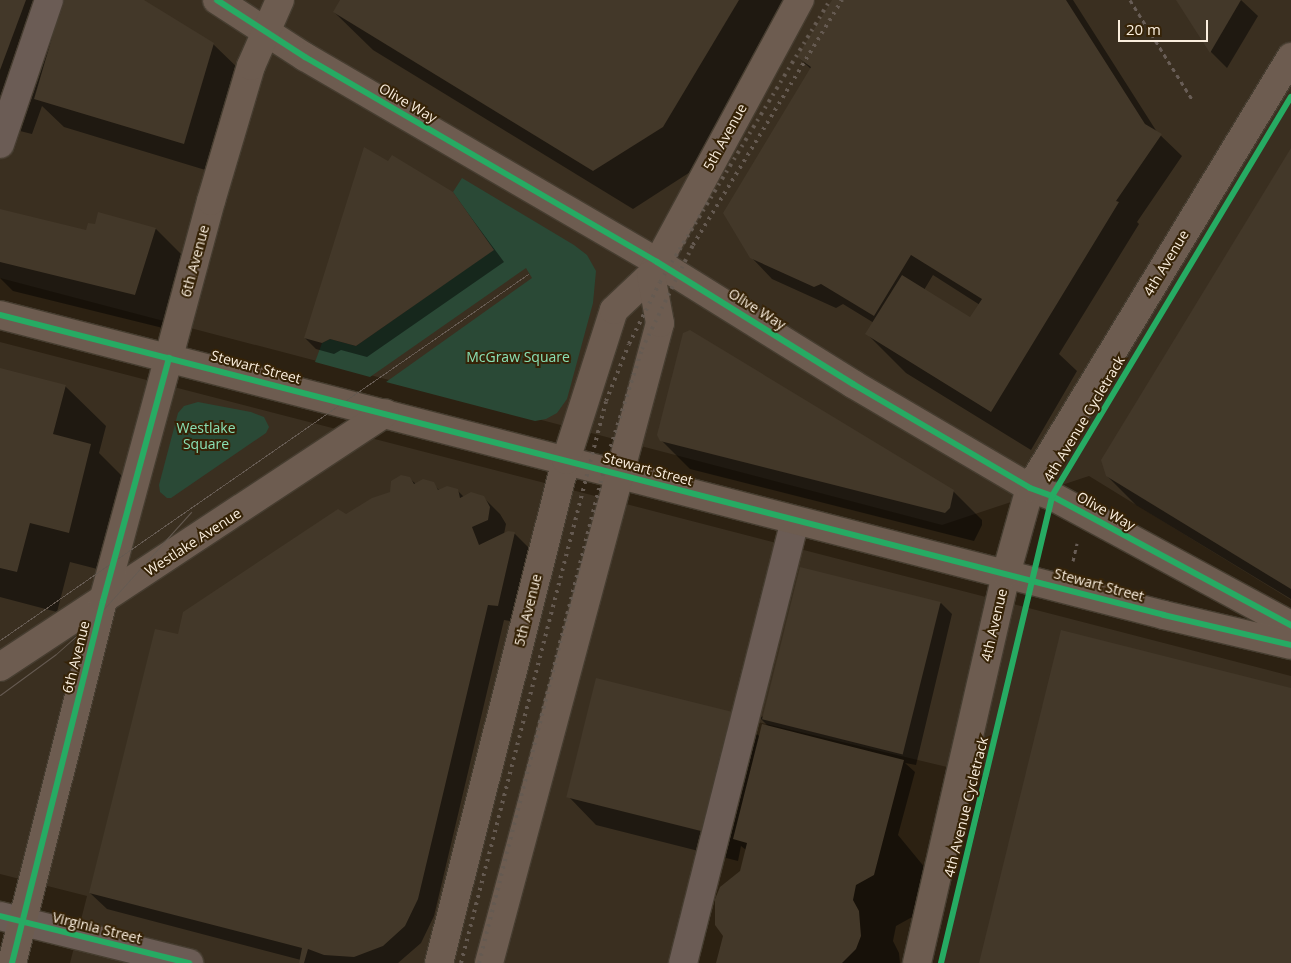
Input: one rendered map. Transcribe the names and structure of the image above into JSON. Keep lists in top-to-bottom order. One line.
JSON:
{"streets":{"main road":["Olive Way","5th Avenue","6th Avenue","4th Avenue","Stewart Street","Westlake Avenue"],"street":["Virginia Street"],"cycle path":["4th Avenue Cycletrack"]},"crossings":[["Olive Way","5th Avenue"],["Olive Way","6th Avenue"],["Olive Way","4th Avenue"],["5th Avenue","Stewart Street"],["6th Avenue","Stewart Street"],["6th Avenue","Westlake Avenue"],["6th Avenue","Virginia Street"],["4th Avenue","Stewart Street"],["Stewart Street","Westlake Avenue"]],"parks":["McGraw Square","Westlake Square"],"scale_bar":"20 m"}
